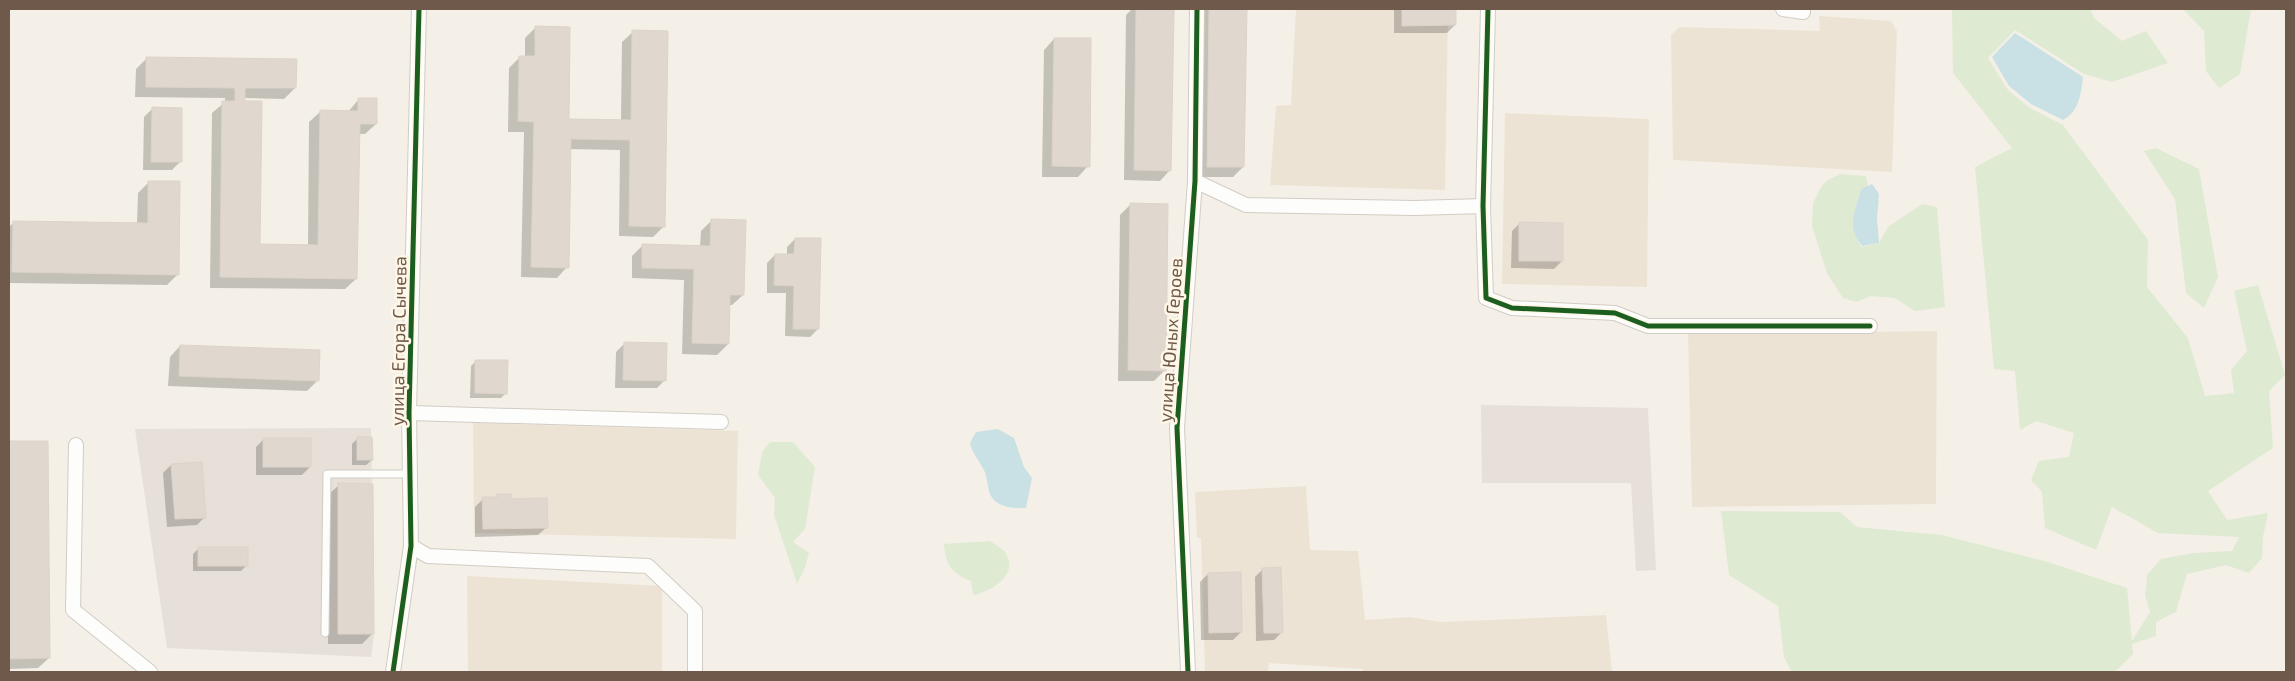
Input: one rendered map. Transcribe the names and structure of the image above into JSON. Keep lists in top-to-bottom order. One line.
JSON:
{"streets":{"street":["улица Юных Героев","улица Егора Сычева"]}}
